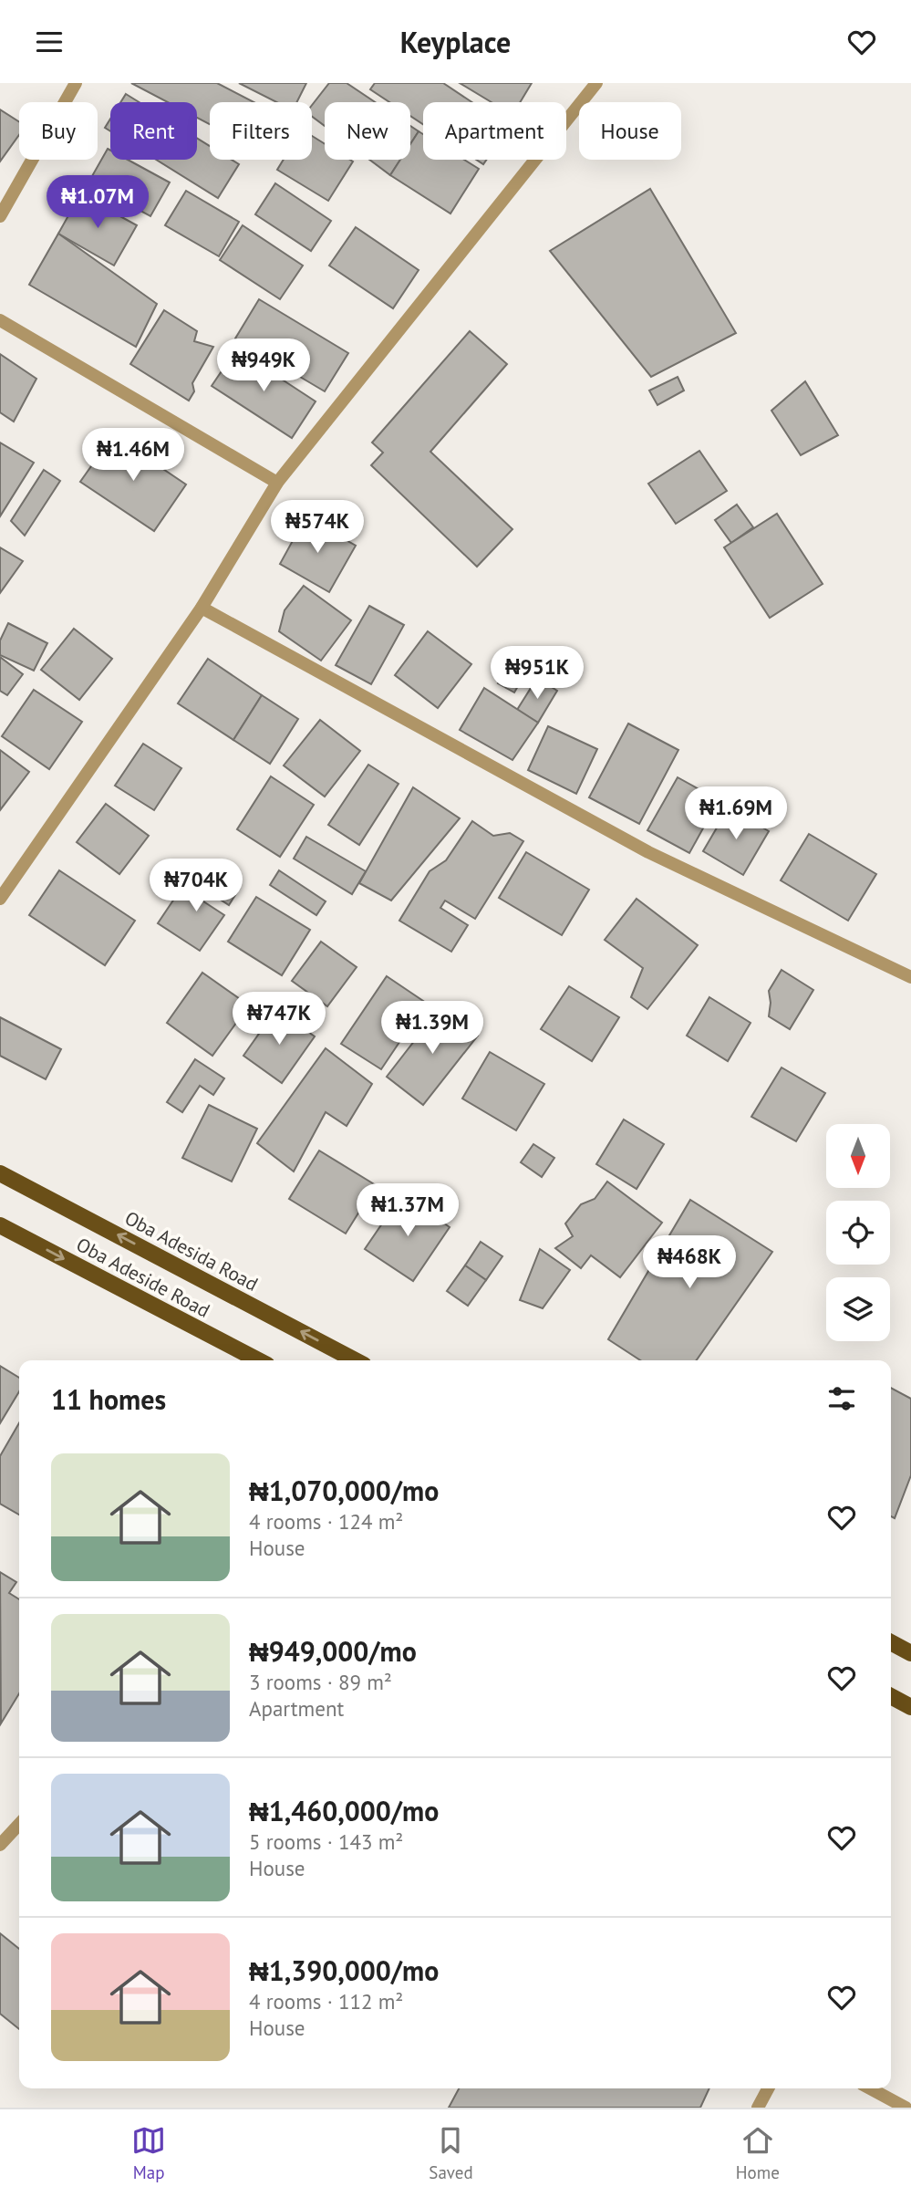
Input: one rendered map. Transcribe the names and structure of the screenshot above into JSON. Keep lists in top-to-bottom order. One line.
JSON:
{"streets":{"main road":["Oba Adesida Road","Oba Adeside Road"]},"one_way":["Oba Adesida Road","Oba Adeside Road"],"north":"bottom","page":{"header":"Keyplace","chip":["Buy","Rent","Filters","New","Apartment","House"],"price":["₦1.07M","₦949K","₦1.46M","₦574K","₦951K","₦1.69M","₦704K","₦747K","₦1.39M","₦1.37M","₦468K"],"heading":"11 homes","list":[{"name":"₦1,070,000/mo","note":"4 rooms · 124 m² · House"},{"name":"₦949,000/mo","note":"3 rooms · 89 m² · Apartment"},{"name":"₦1,460,000/mo","note":"5 rooms · 143 m² · House"},{"name":"₦1,390,000/mo","note":"4 rooms · 112 m² · House"}],"tabs":["Map","Saved","Home"]}}
